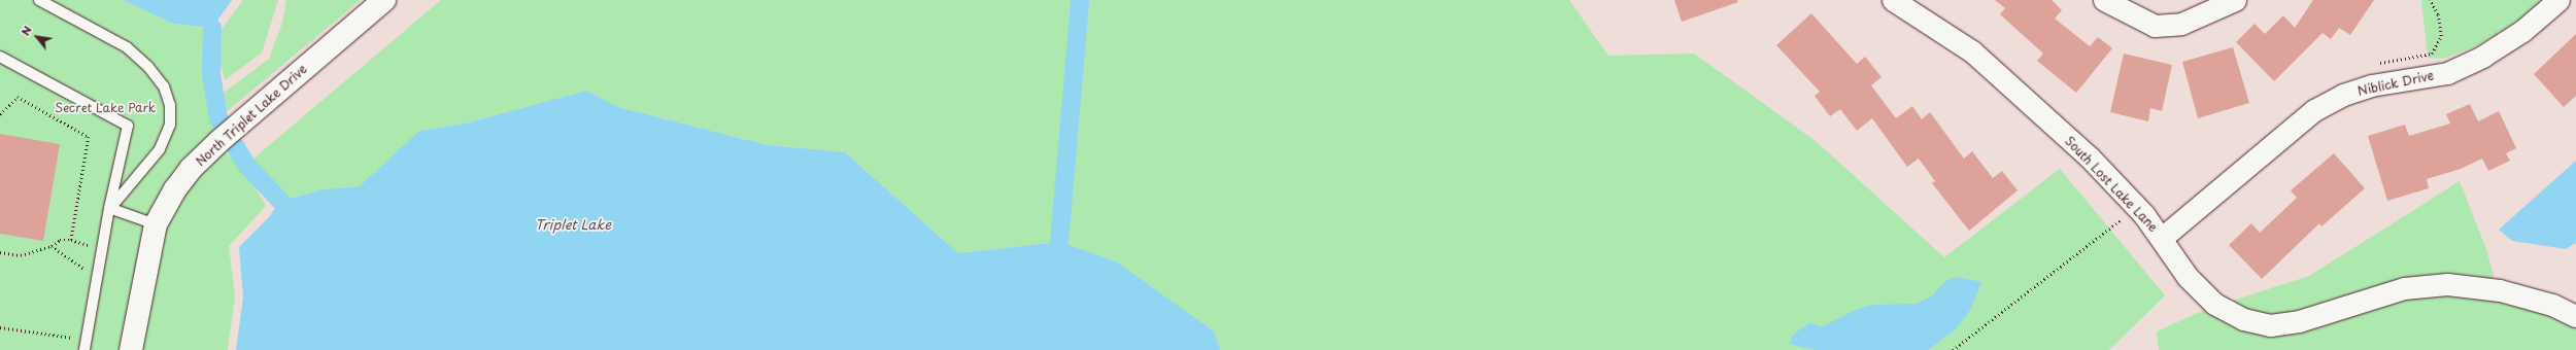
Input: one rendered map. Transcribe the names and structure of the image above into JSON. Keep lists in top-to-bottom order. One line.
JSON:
{"streets":{"street":["Niblick Drive","North Triplet Lake Drive","South Lost Lake Lane"]},"crossings":[["Niblick Drive","South Lost Lake Lane"]],"water":["Triplet Lake"],"parks":["Secret Lake Park"],"north":"top left"}
